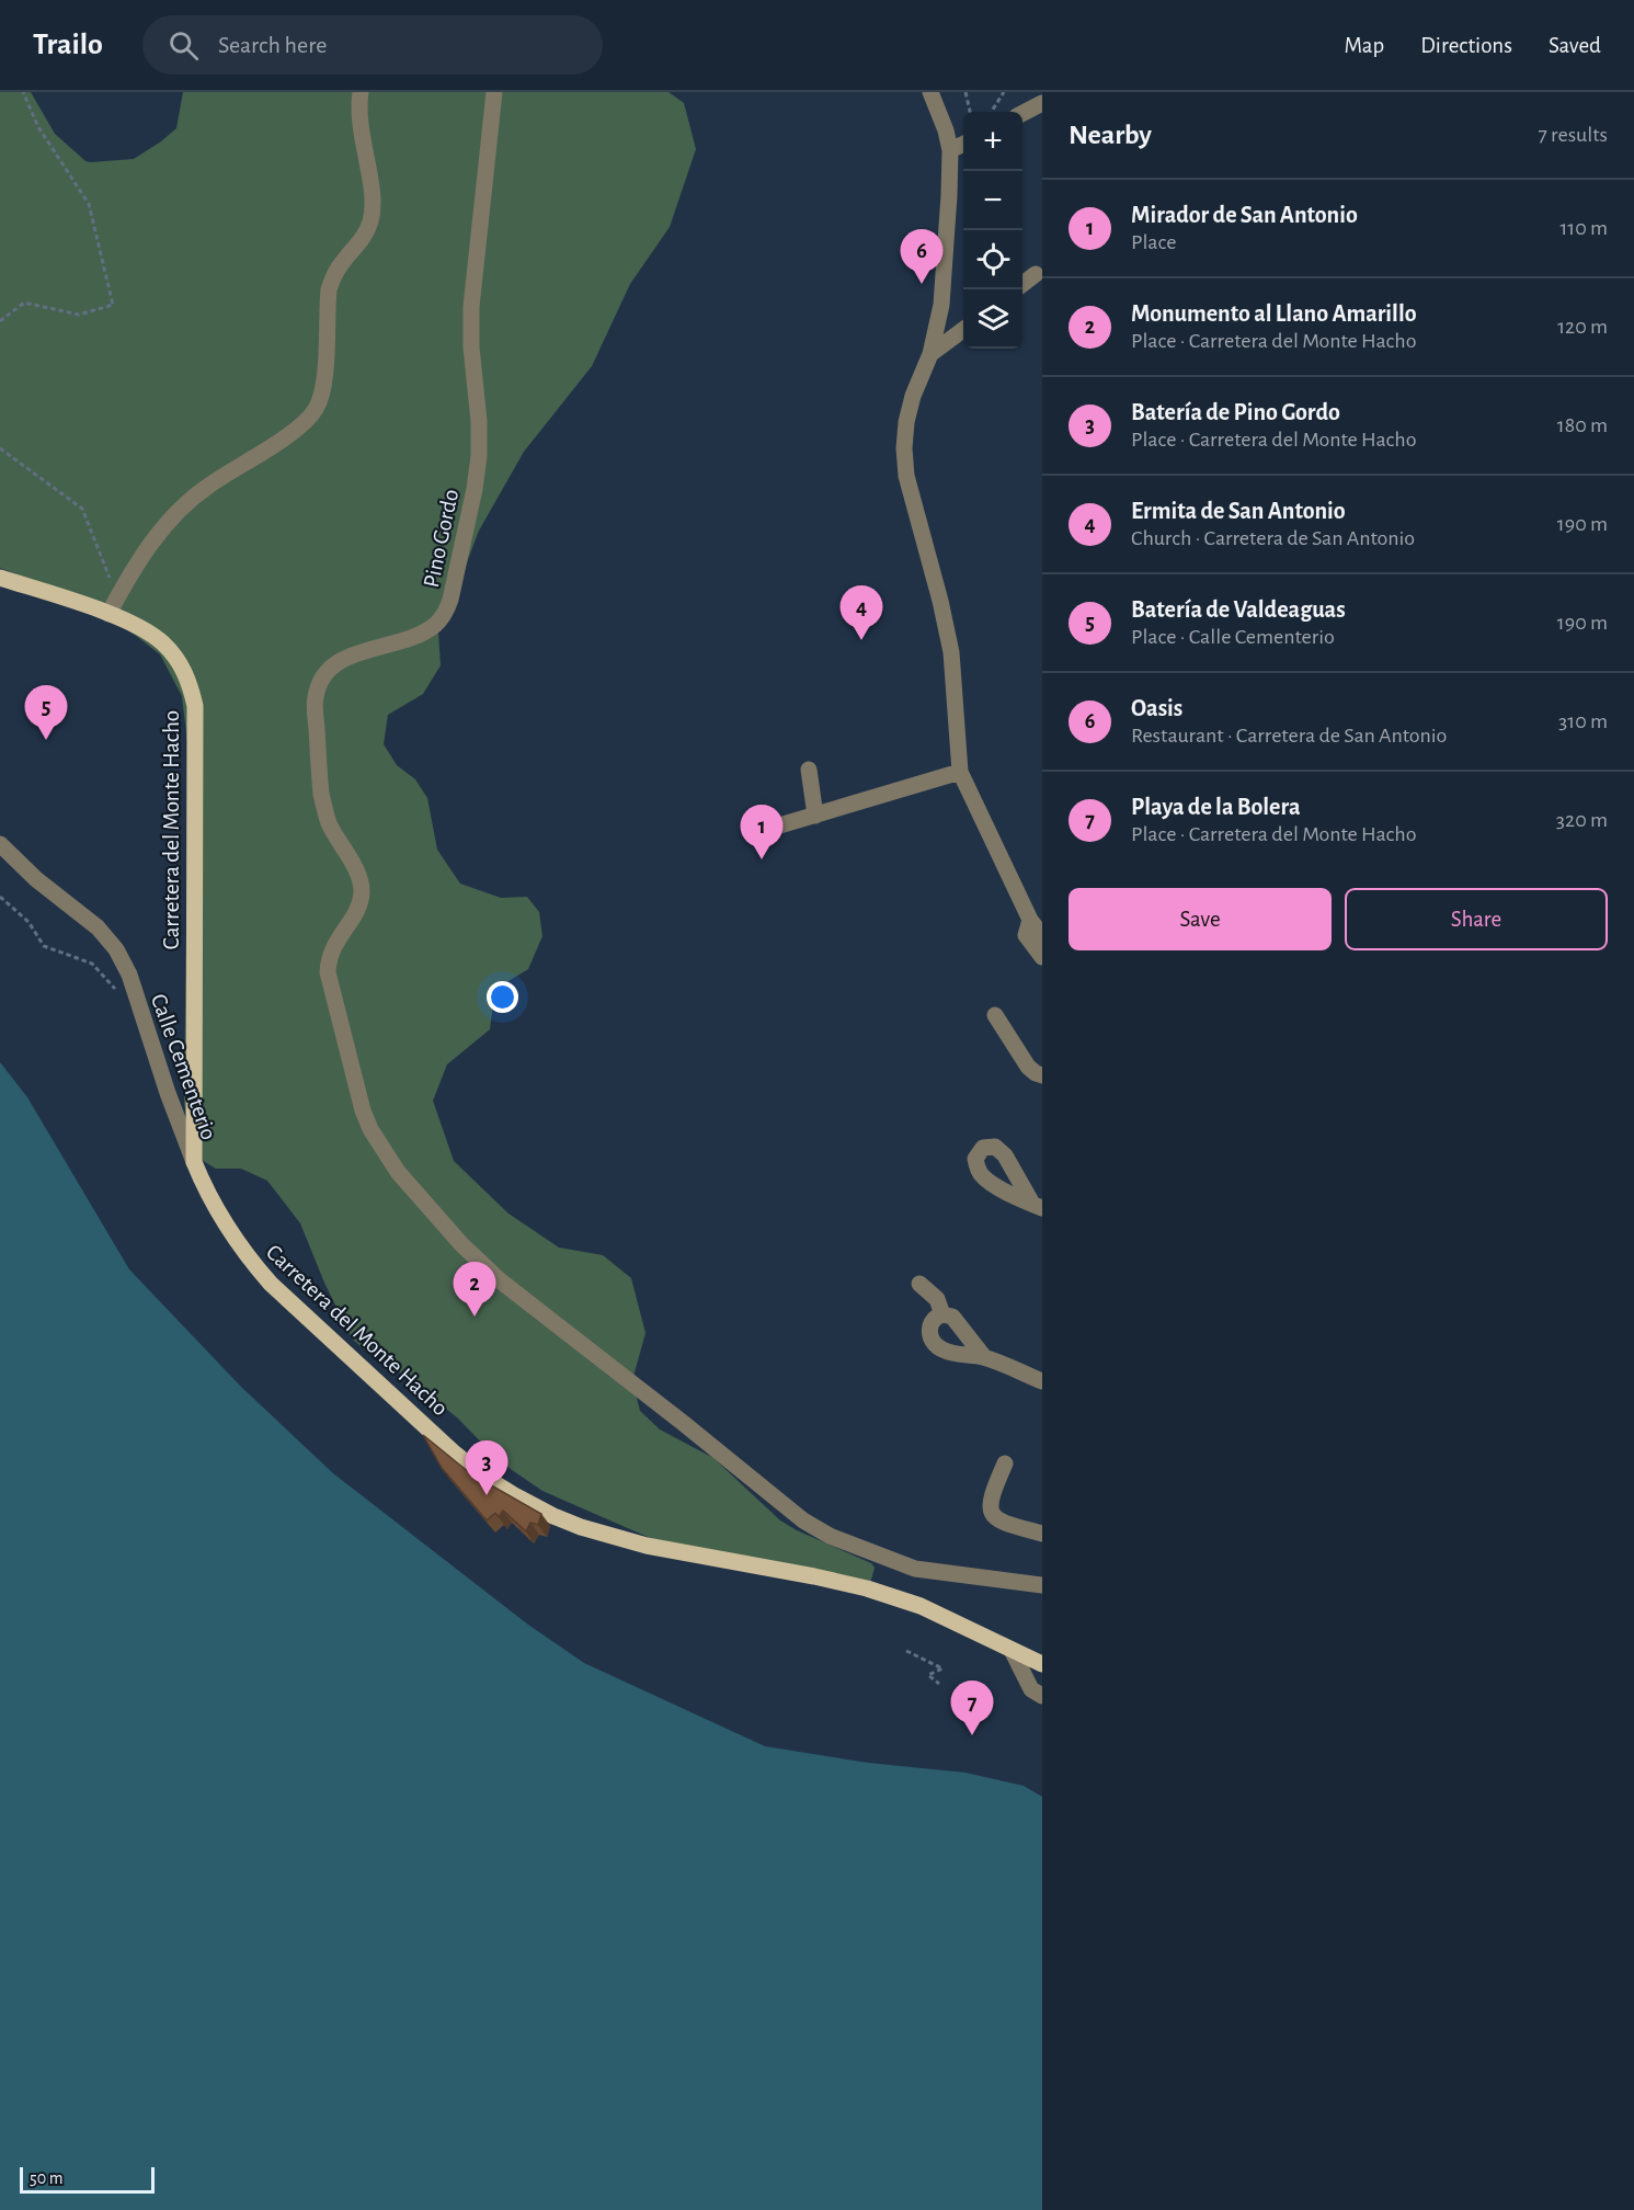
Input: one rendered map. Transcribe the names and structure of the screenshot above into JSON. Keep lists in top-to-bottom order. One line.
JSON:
{"streets":{"main road":["Carretera del Monte Hacho"],"street":["Pino Gordo","Calle Cementerio"]},"crossings":[["Carretera del Monte Hacho","Calle Cementerio"]],"scale_bar":"50 m","page":{"header":"Trailo","search":"Search here","nav":["Map","Directions","Saved"],"heading":["Nearby","7 results"],"map_buttons":["+","−"],"list":[{"mark":"1","name":"Mirador de San Antonio","note":"Place","value":"110 m"},{"mark":"2","name":"Monumento al Llano Amarillo","note":"Place · Carretera del Monte Hacho","value":"120 m"},{"mark":"3","name":"Batería de Pino Gordo","note":"Place · Carretera del Monte Hacho","value":"180 m"},{"mark":"4","name":"Ermita de San Antonio","note":"Church · Carretera de San Antonio","value":"190 m"},{"mark":"5","name":"Batería de Valdeaguas","note":"Place · Calle Cementerio","value":"190 m"},{"mark":"6","name":"Oasis","note":"Restaurant · Carretera de San Antonio","value":"310 m"},{"mark":"7","name":"Playa de la Bolera","note":"Place · Carretera del Monte Hacho","value":"320 m"}],"pins":["6","4","5","1","2","3","7"],"buttons":["Save","Share"],"scale":"50 m"}}
